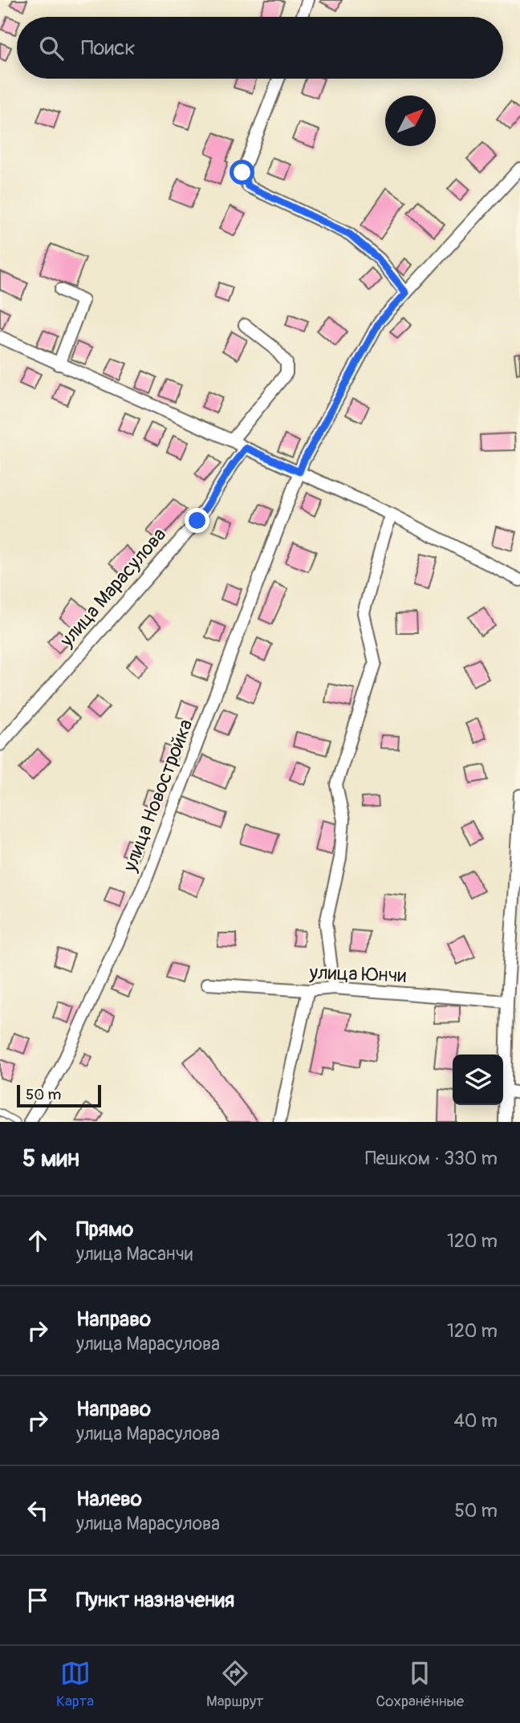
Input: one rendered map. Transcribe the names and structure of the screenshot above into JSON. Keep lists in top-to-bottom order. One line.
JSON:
{"streets":{"street":["улица Марасулова","улица Новостройка","улица Юнчи"]},"scale_bar":"50 m","north":"top right","page":{"search":"Поиск","scale":"50 m","heading":["5 мин","Пешком · 330 m"],"list":[["Прямо","улица Масанчи","120 m"],["Направо","улица Марасулова","120 m"],["Направо","улица Марасулова","40 m"],["Налево","улица Марасулова","50 m"],"Пункт назначения"],"nav":["Карта","Маршрут","Сохранённые"]}}
